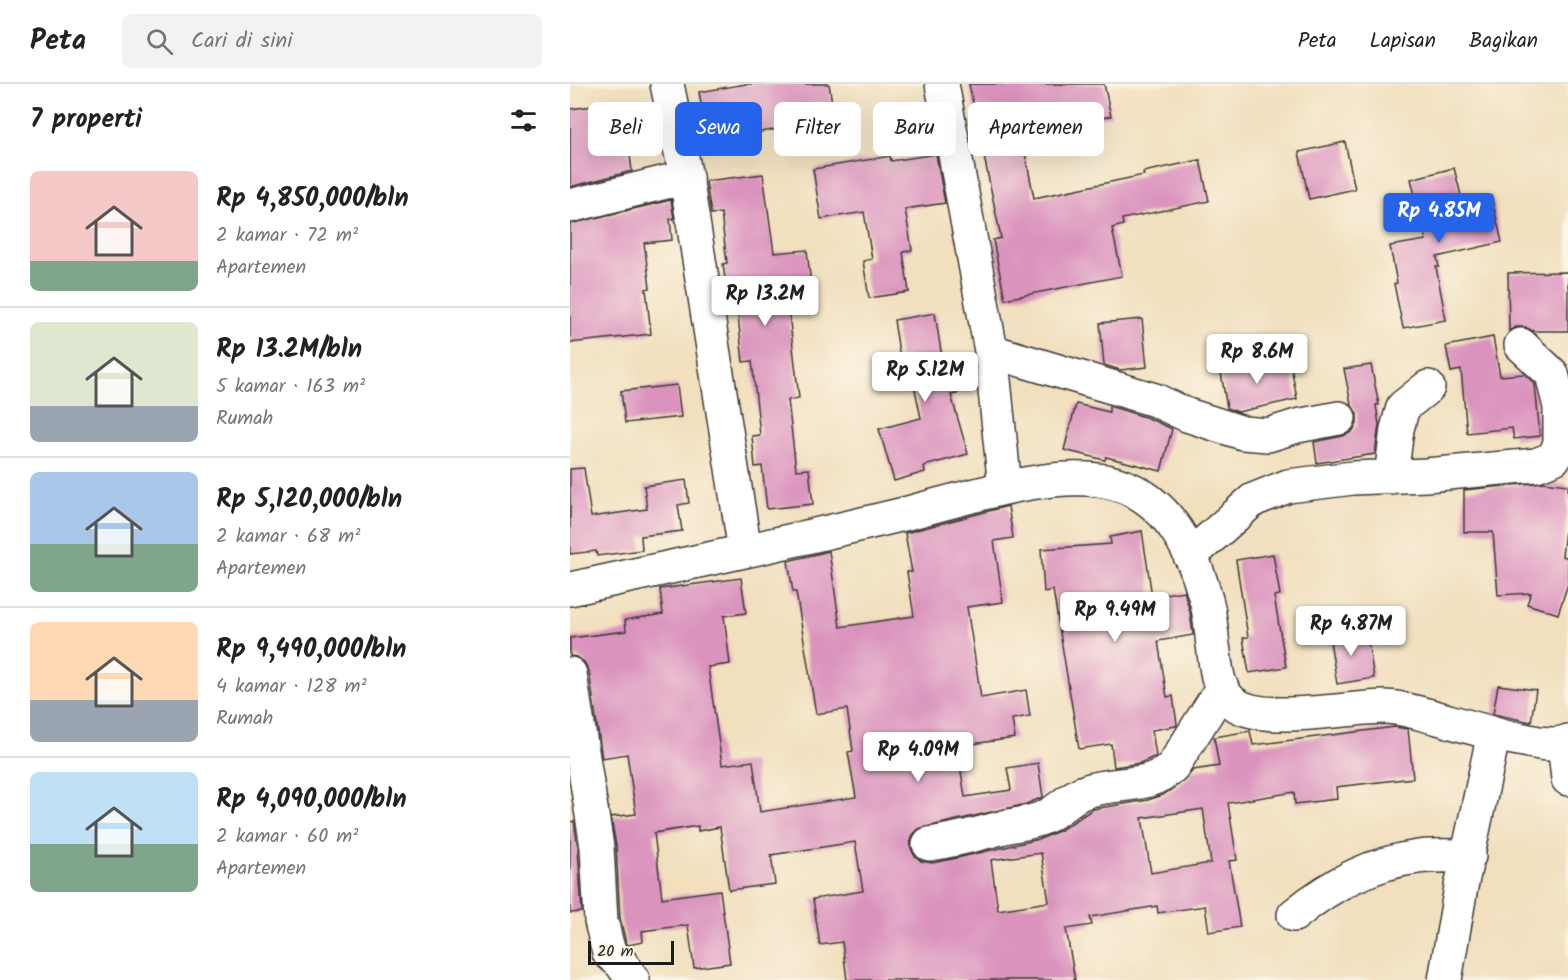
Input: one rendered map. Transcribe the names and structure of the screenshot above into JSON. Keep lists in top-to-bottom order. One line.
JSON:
{"scale_bar":"20 m","page":{"header":"Peta","search":"Cari di sini","nav":["Peta","Lapisan","Bagikan"],"heading":"7 properti","chip":["Beli","Sewa","Filter","Baru","Apartemen"],"list":[{"name":"Rp 4,850,000/bln","note":"2 kamar · 72 m² · Apartemen"},{"name":"Rp 13.2M/bln","note":"5 kamar · 163 m² · Rumah"},{"name":"Rp 5,120,000/bln","note":"2 kamar · 68 m² · Apartemen"},{"name":"Rp 9,490,000/bln","note":"4 kamar · 128 m² · Rumah"},{"name":"Rp 4,090,000/bln","note":"2 kamar · 60 m² · Apartemen"}],"price":["Rp 4.85M","Rp 13.2M","Rp 8.6M","Rp 5.12M","Rp 9.49M","Rp 4.87M","Rp 4.09M"],"scale":"20 m"}}
